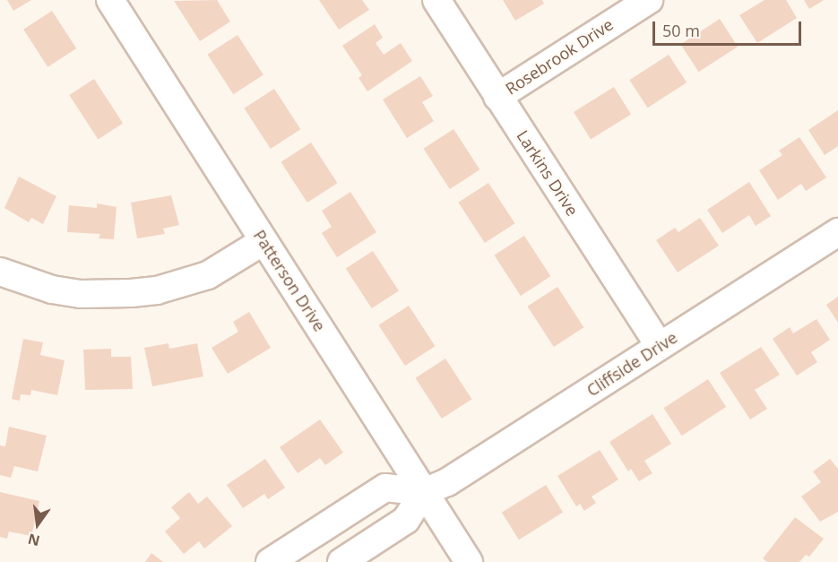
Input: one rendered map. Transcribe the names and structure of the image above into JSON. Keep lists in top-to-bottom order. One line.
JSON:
{"streets":{"street":["Rosebrook Drive","Larkins Drive","Patterson Drive","Cliffside Drive"]},"crossings":[["Rosebrook Drive","Larkins Drive"],["Larkins Drive","Cliffside Drive"],["Patterson Drive","Cliffside Drive"]],"scale_bar":"50 m","north":"bottom"}
